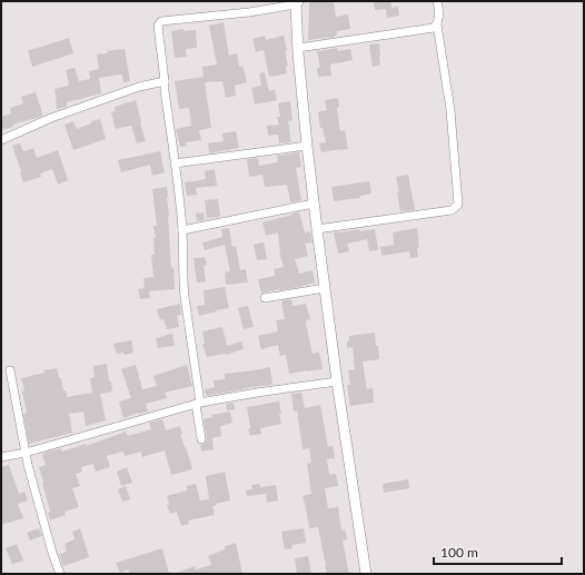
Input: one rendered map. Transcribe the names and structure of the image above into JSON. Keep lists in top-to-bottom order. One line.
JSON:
{"scale_bar":"100 m"}
